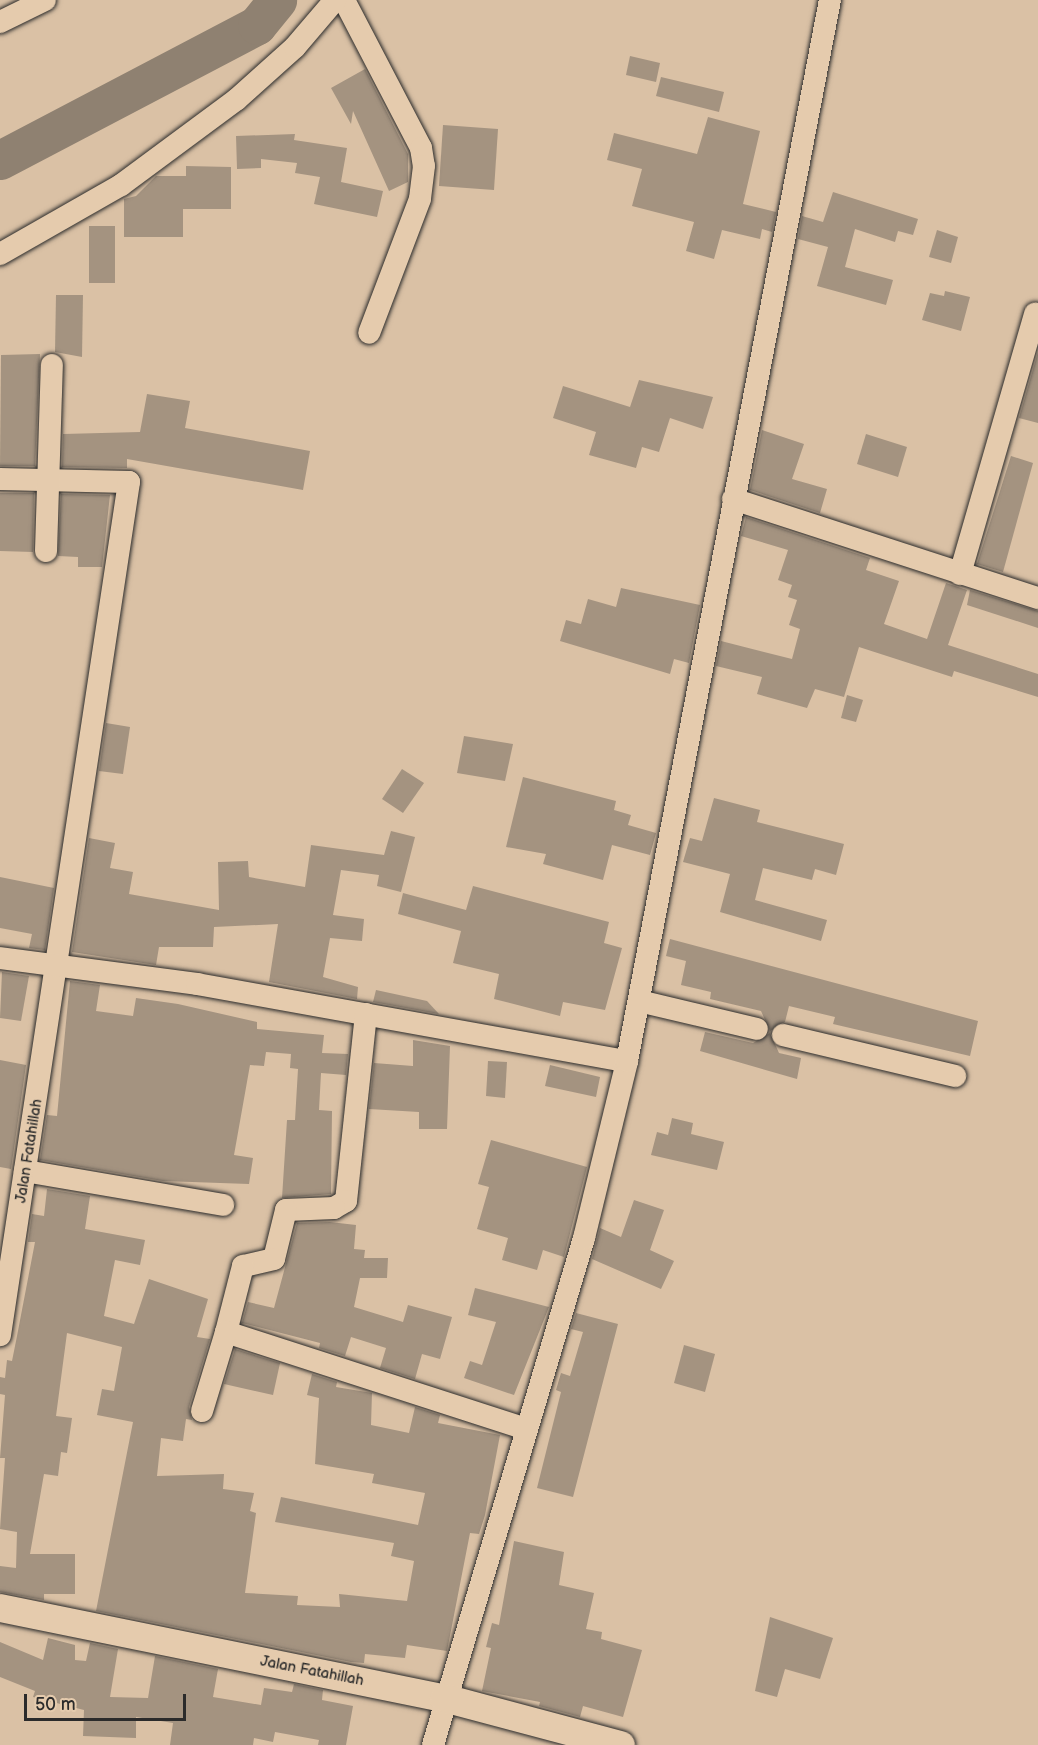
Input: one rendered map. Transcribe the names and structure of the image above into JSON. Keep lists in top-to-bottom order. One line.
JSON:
{"streets":{"street":["Jalan Fatahillah"]},"scale_bar":"50 m"}
